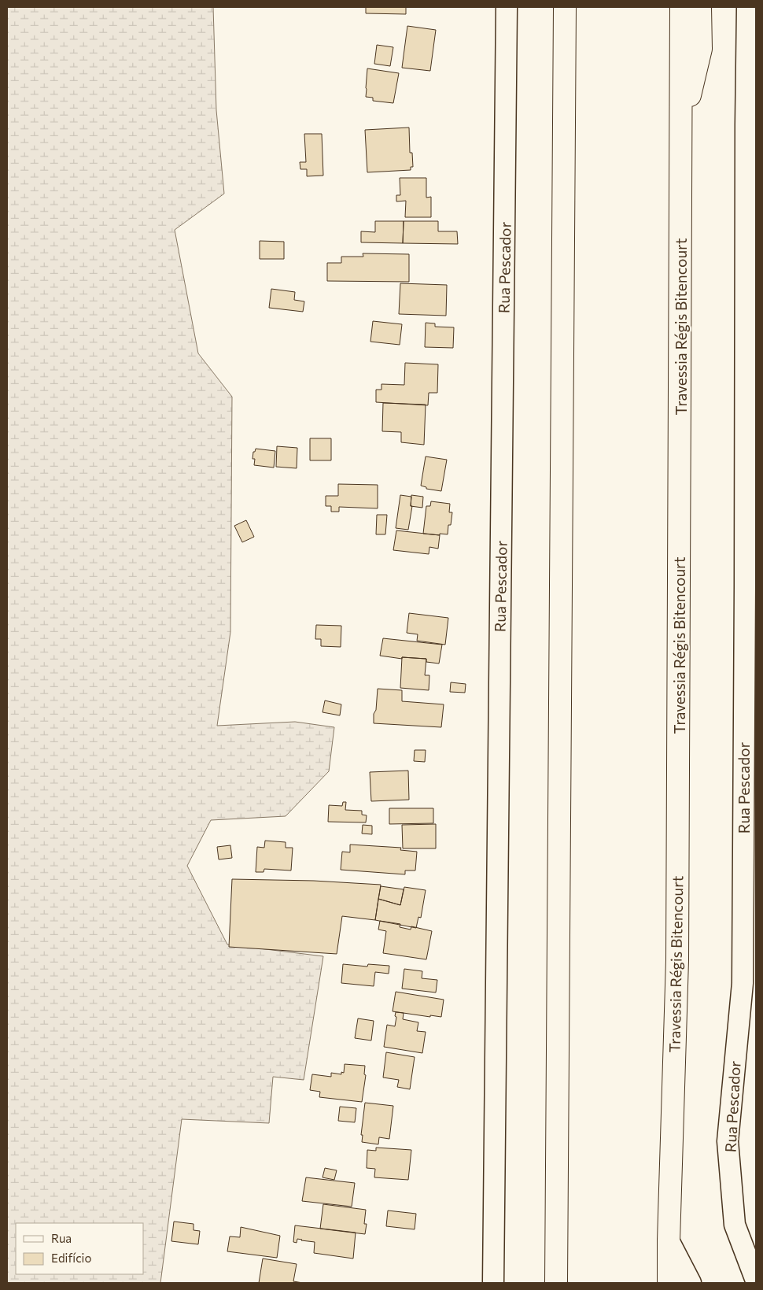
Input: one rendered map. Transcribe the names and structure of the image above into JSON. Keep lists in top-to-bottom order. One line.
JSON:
{"streets":{"highway":["Travessia Régis Bitencourt"],"street":["Rua Pescador"]},"legend":["Rua","Edifício"]}
